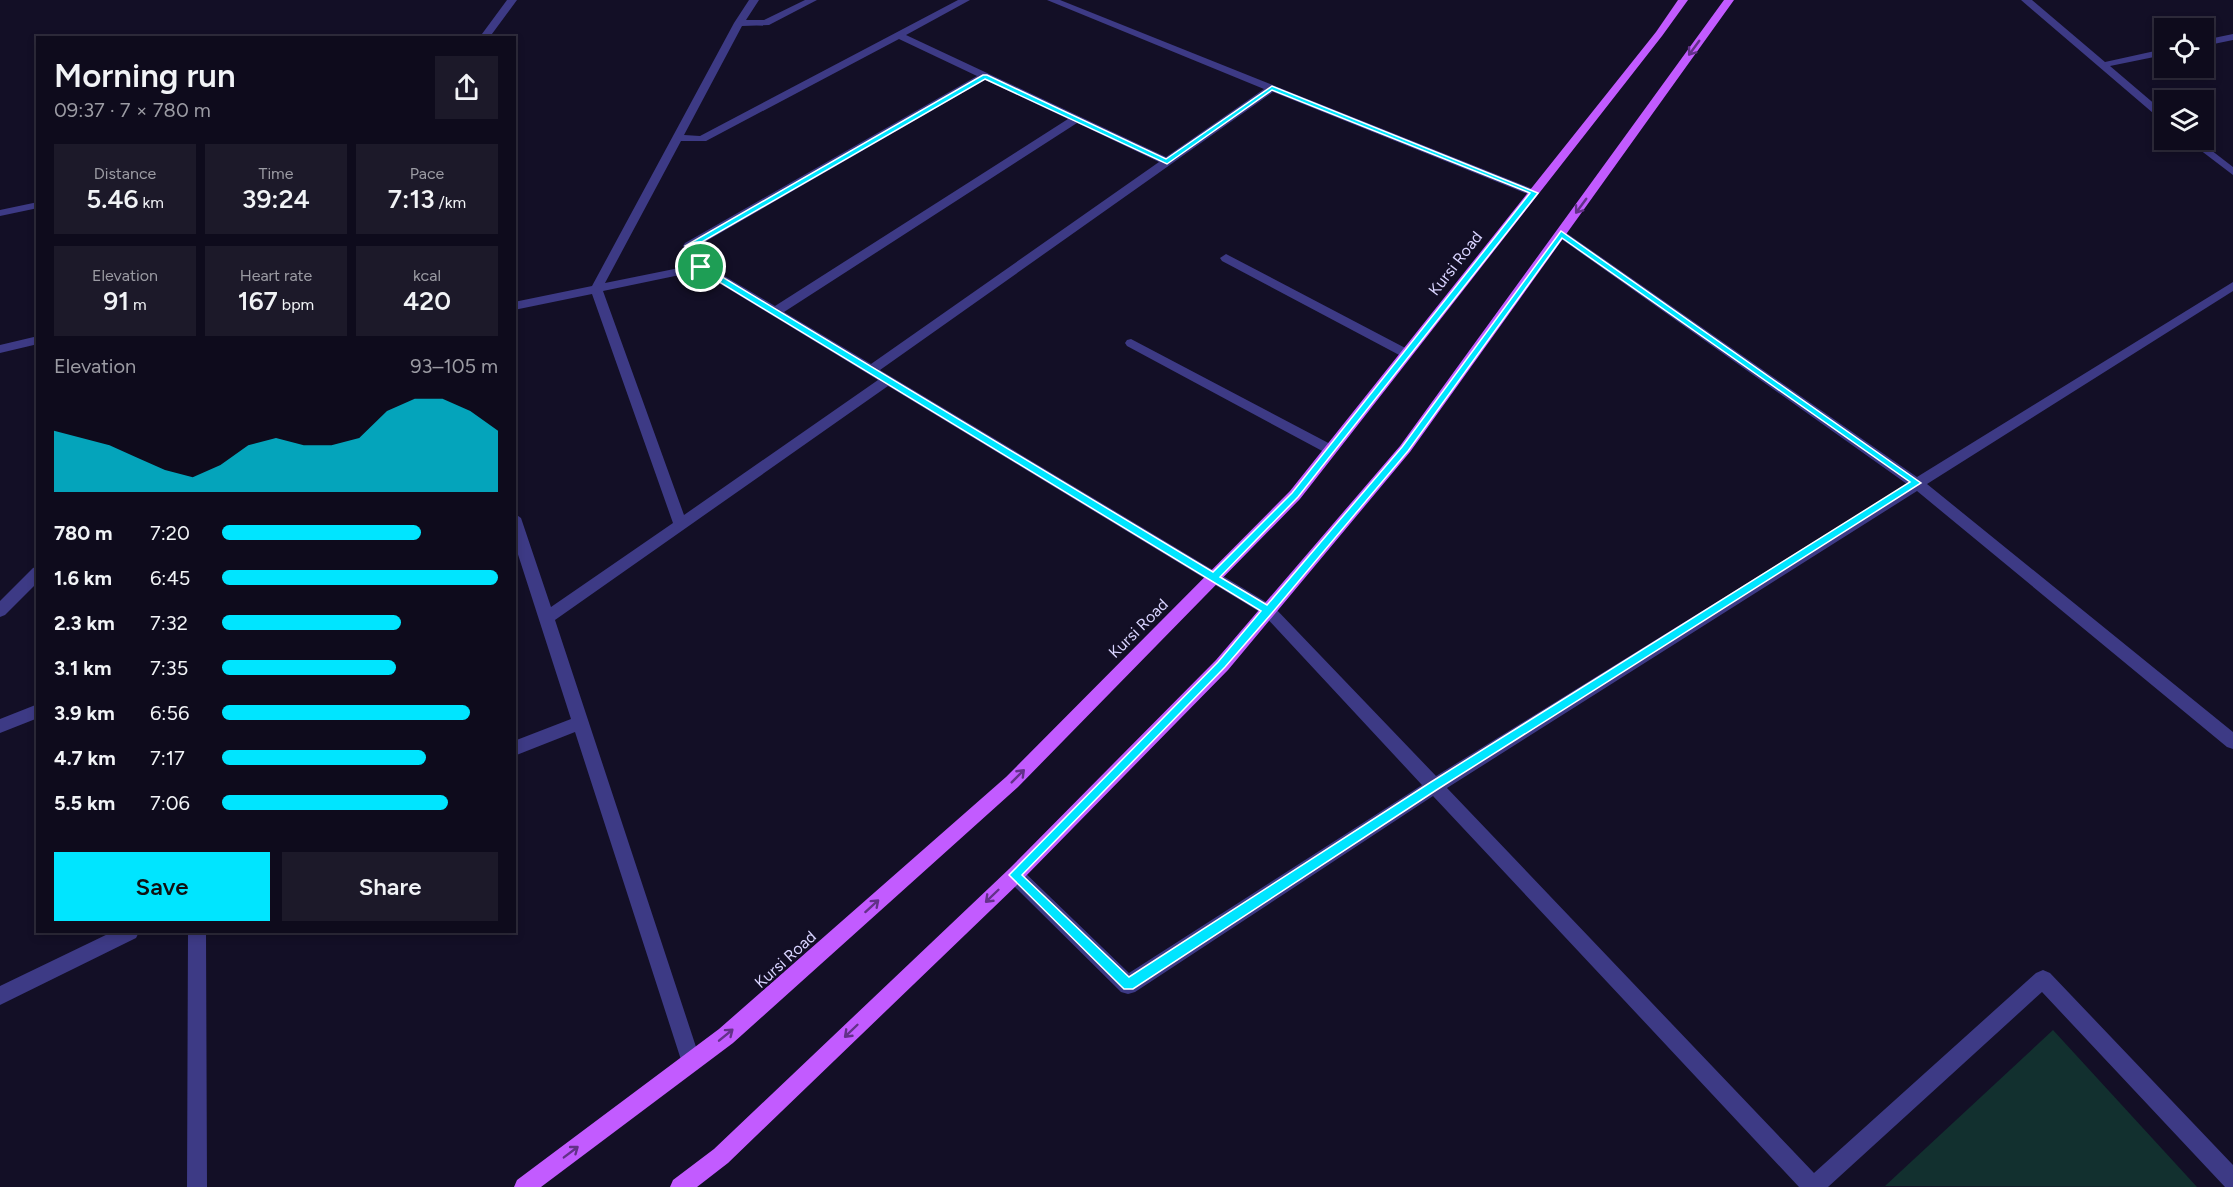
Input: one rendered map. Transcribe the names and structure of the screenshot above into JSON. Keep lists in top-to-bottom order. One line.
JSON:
{"streets":{"main road":["Kursi Road"]},"page":{"heading":["Morning run","09:37 · 7 × 780 m"],"stats":[["Distance","5.46 km"],["Time","39:24"],["Pace","7:13 /km"],["Elevation","91 m"],["Heart rate","167 bpm"],["kcal","420"]],"chart":["Elevation","93–105 m"],"list":[{"name":"780 m","note":"7:20"},{"name":"1.6 km","note":"6:45"},{"name":"2.3 km","note":"7:32"},{"name":"3.1 km","note":"7:35"},{"name":"3.9 km","note":"6:56"},{"name":"4.7 km","note":"7:17"},{"name":"5.5 km","note":"7:06"}],"buttons":["Save","Share"]}}
